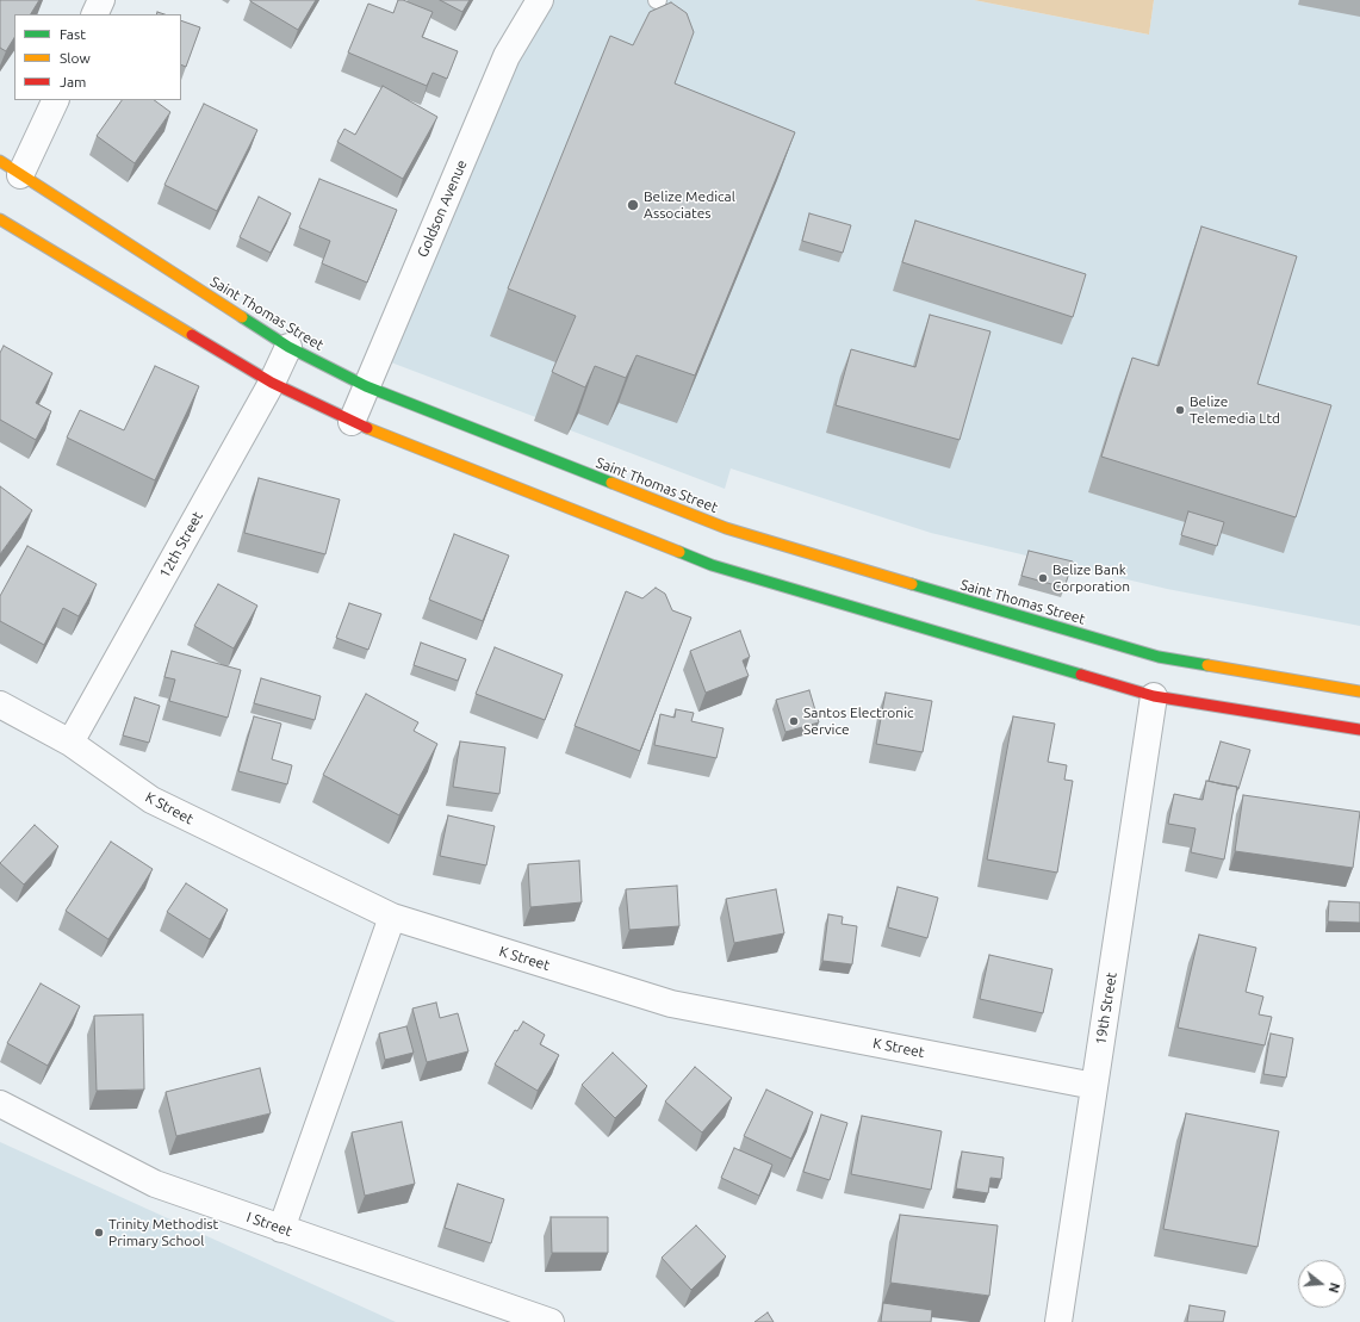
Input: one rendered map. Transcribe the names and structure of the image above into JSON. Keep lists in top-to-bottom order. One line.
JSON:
{"streets":{"street":["Goldson Avenue","Saint Thomas Street","12th Street","K Street","19th Street","I Street"]},"crossings":[["Goldson Avenue","Saint Thomas Street"],["Saint Thomas Street","12th Street"],["12th Street","K Street"],["K Street","19th Street"]],"places":["Belize Medical Associates","Belize Telemedia Ltd","Belize Bank Corporation","Santos Electronic Service","Trinity Methodist Primary School"],"legend":["Fast","Slow","Jam"],"north":"right"}
